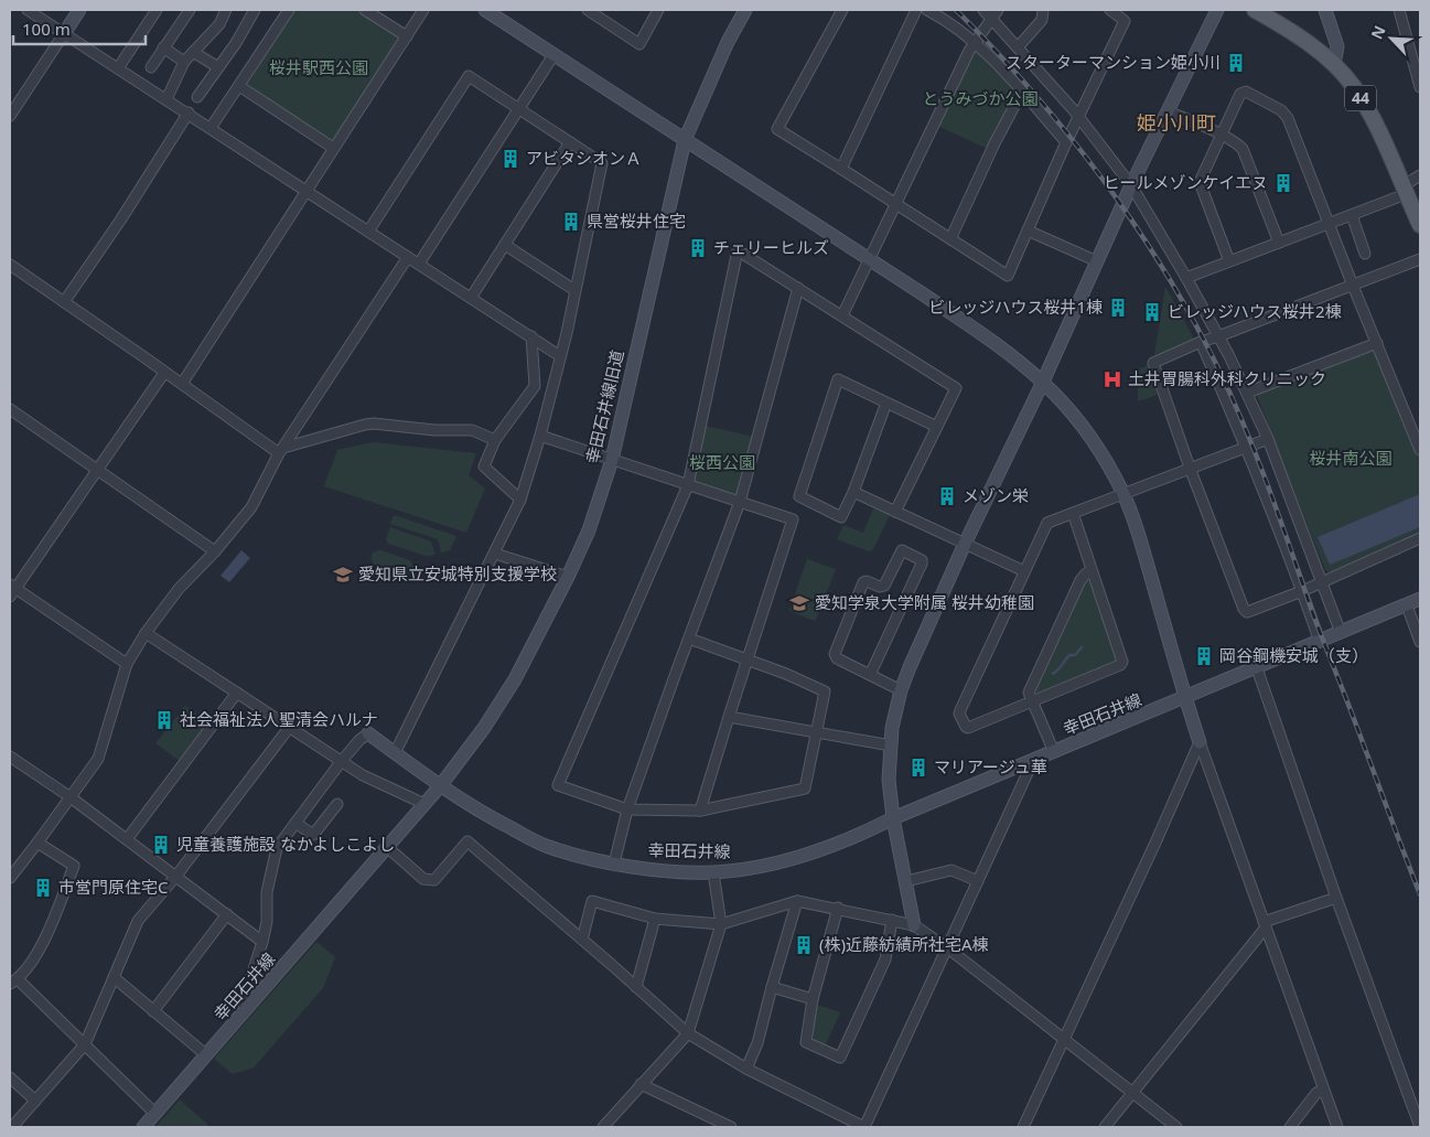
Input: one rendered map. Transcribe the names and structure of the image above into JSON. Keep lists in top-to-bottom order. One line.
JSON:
{"streets":{"main road":["44"],"street":["幸田石井線旧道","幸田石井線"]},"crossings":[["幸田石井線旧道","幸田石井線"]],"districts":["姫小川町"],"parks":["桜井駅西公園","とうみづか公園","桜井南公園","桜西公園"],"places":{"building":["スターターマンション姫小川","アビタシオンＡ","ヒールメゾンケイエヌ","県営桜井住宅","チェリーヒルズ","ビレッジハウス桜井1棟","ビレッジハウス桜井2棟","メゾン栄","岡谷鋼機安城（支）","社会福祉法人聖清会ハルナ","マリアージュ華","児童養護施設 なかよしこよし","市営門原住宅C","(株)近藤紡績所社宅A棟"],"hospital":["土井胃腸科外科クリニック"],"school or university":["愛知県立安城特別支援学校","愛知学泉大学附属 桜井幼稚園"]},"scale_bar":"100 m","north":"top left"}
